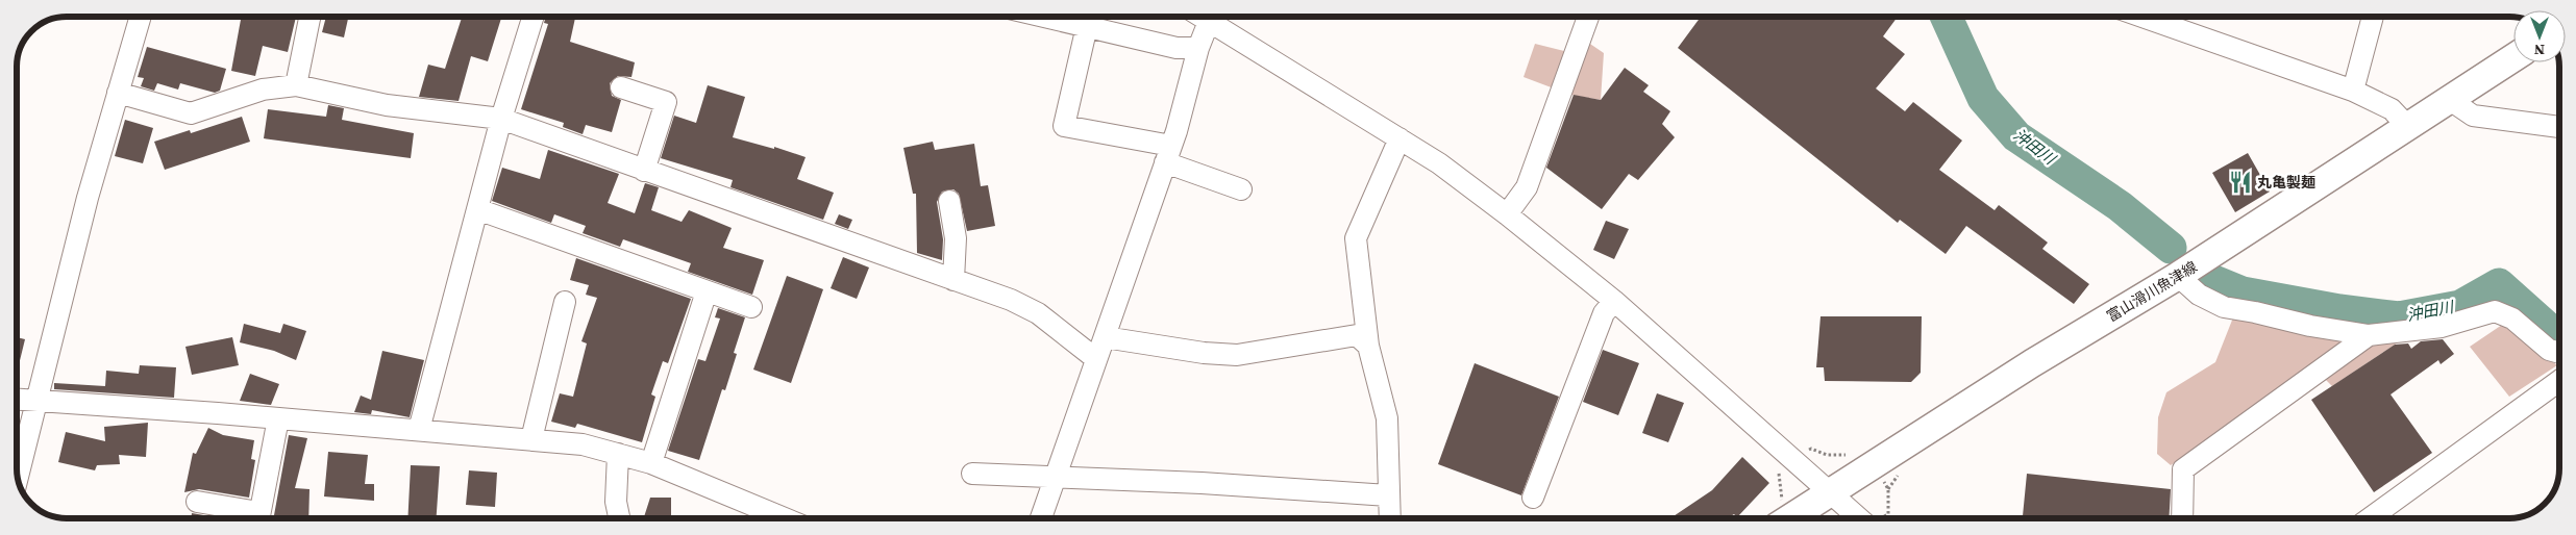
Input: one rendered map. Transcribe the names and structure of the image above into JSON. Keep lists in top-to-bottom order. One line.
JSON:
{"streets":{"main road":["富山滑川魚津線"]},"water":["沖田川"],"places":{"restaurant":["丸亀製麺"]},"north":"bottom"}
